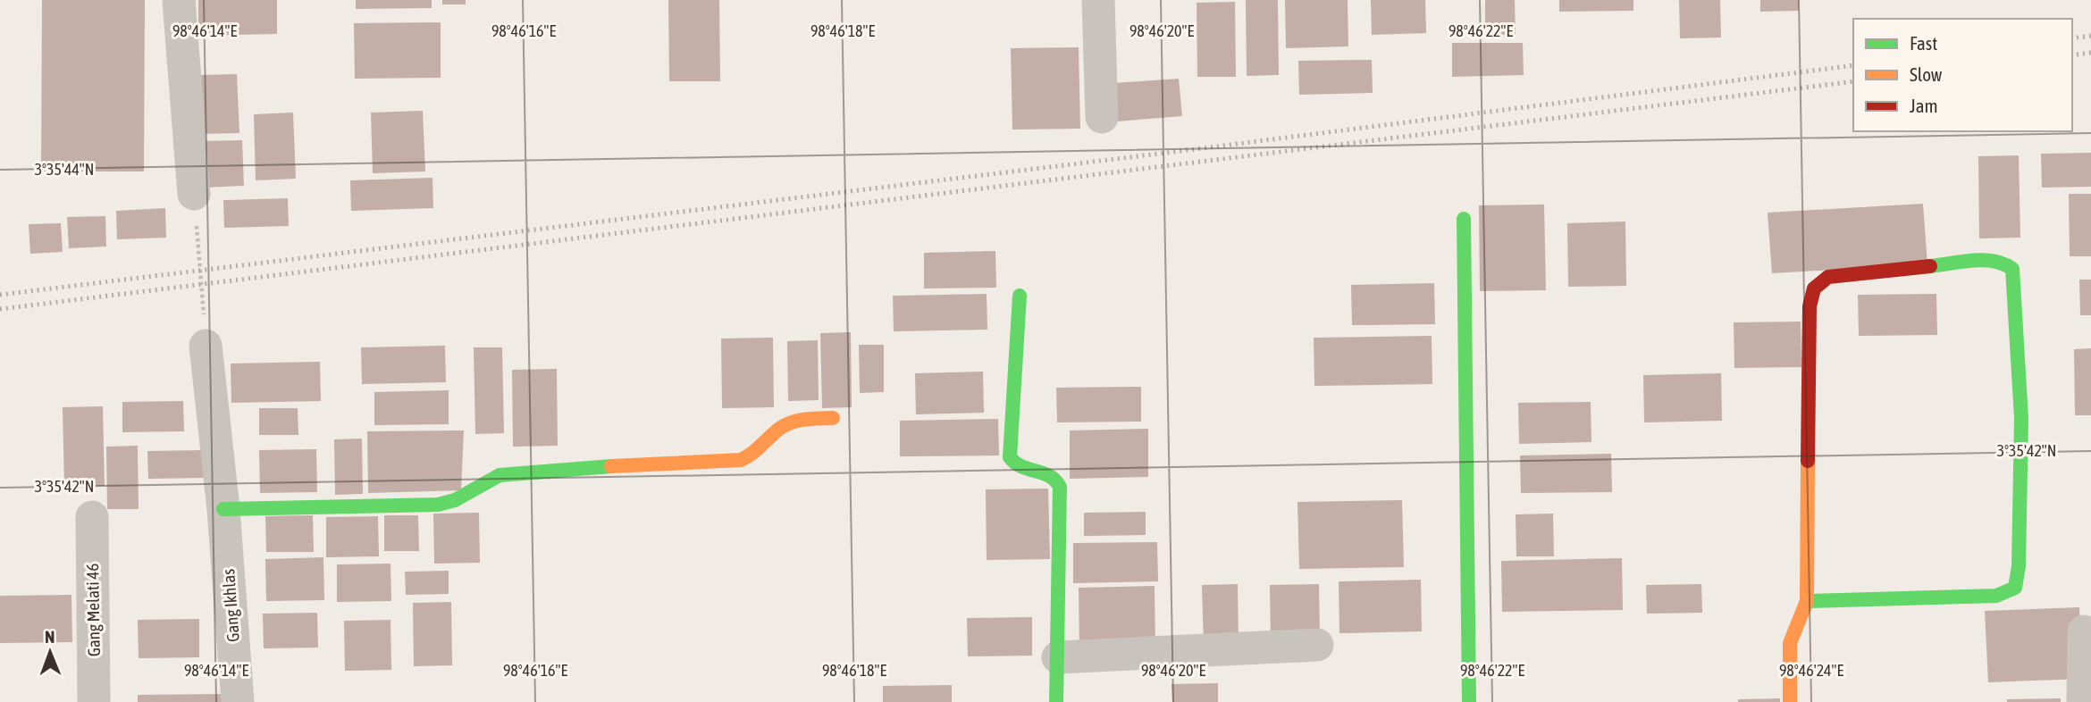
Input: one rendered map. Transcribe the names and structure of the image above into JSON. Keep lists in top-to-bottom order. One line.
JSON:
{"streets":{"street":["Gang Ikhlas","Gang Melati 46"]},"legend":["Fast","Slow","Jam"],"north":"top","coordinates":["98°46'14\"E","98°46'16\"E","98°46'18\"E","98°46'20\"E","98°46'22\"E","3°35'44\"N","3°35'42\"N","98°46'24\"E"]}
